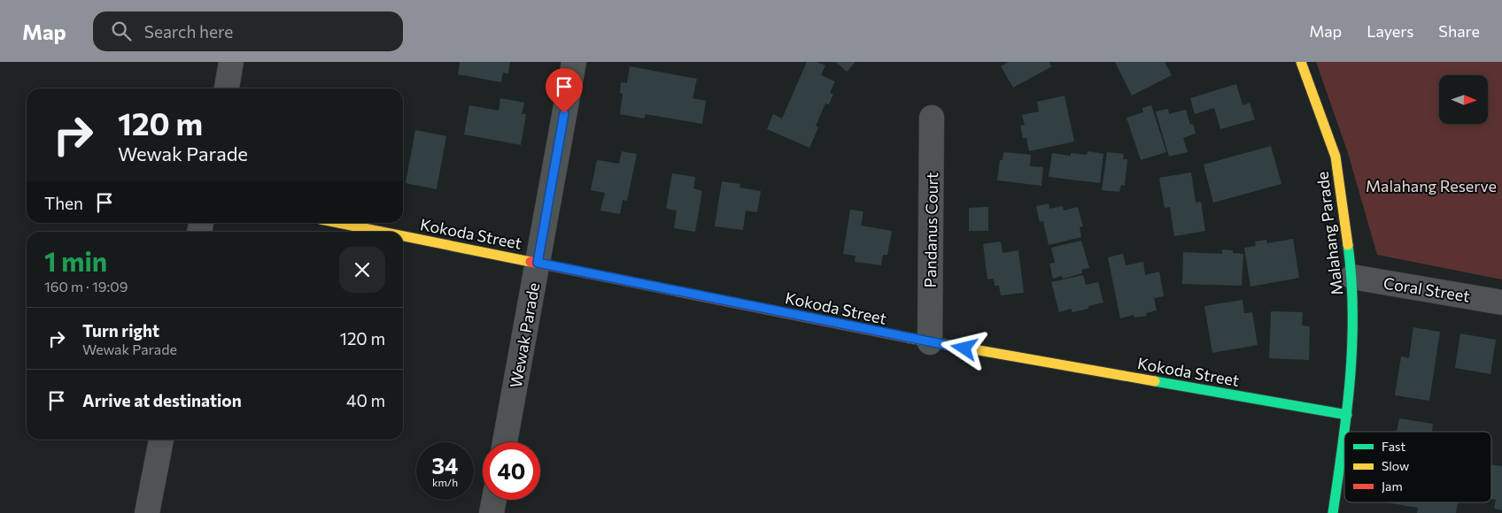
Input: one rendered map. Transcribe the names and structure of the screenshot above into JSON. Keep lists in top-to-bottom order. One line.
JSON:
{"streets":{"street":["Pandanus Court","Kokoda Street","Malahang Parade","Coral Street","Wewak Parade"]},"crossings":[["Pandanus Court","Kokoda Street"],["Kokoda Street","Malahang Parade"],["Kokoda Street","Wewak Parade"],["Malahang Parade","Coral Street"]],"parks":["Malahang Reserve"],"legend":["Fast","Slow","Jam"],"north":"right","page":{"header":"Map","search":"Search here","nav":["Map","Layers","Share"],"turn":["120 m","Wewak Parade"],"then":"Then","heading":["1 min","160 m · 19:09"],"list":[{"name":"Turn right","note":"Wewak Parade","value":"120 m"},{"name":"Arrive at destination","value":"40 m"}],"speed":"34 km/h","limit":"40"}}
